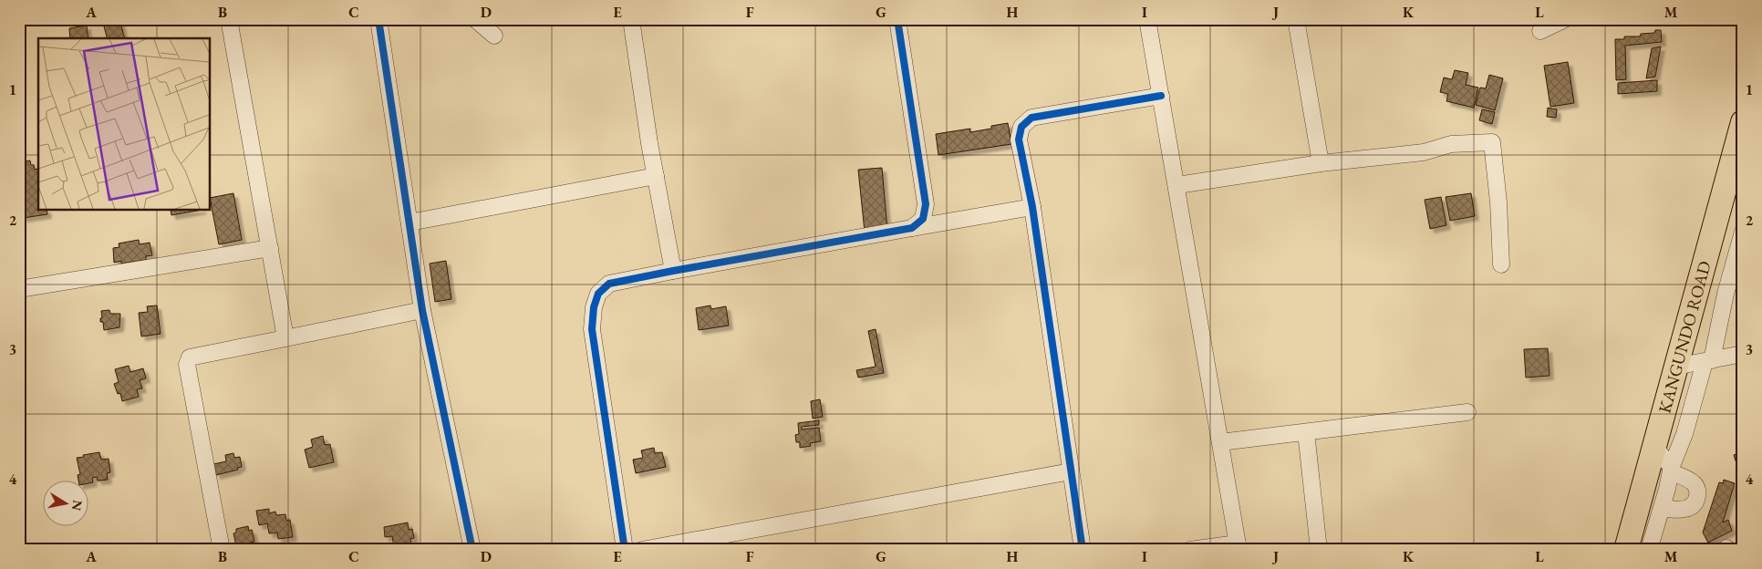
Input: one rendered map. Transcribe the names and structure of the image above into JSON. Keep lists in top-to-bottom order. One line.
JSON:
{"streets":{"highway":["KANGUNDO ROAD"]},"north":"right","grid":{"columns":["A","B","C","D","E","F","G","H","I","J","K","L","M"],"rows":["1","2","3","4"]}}
